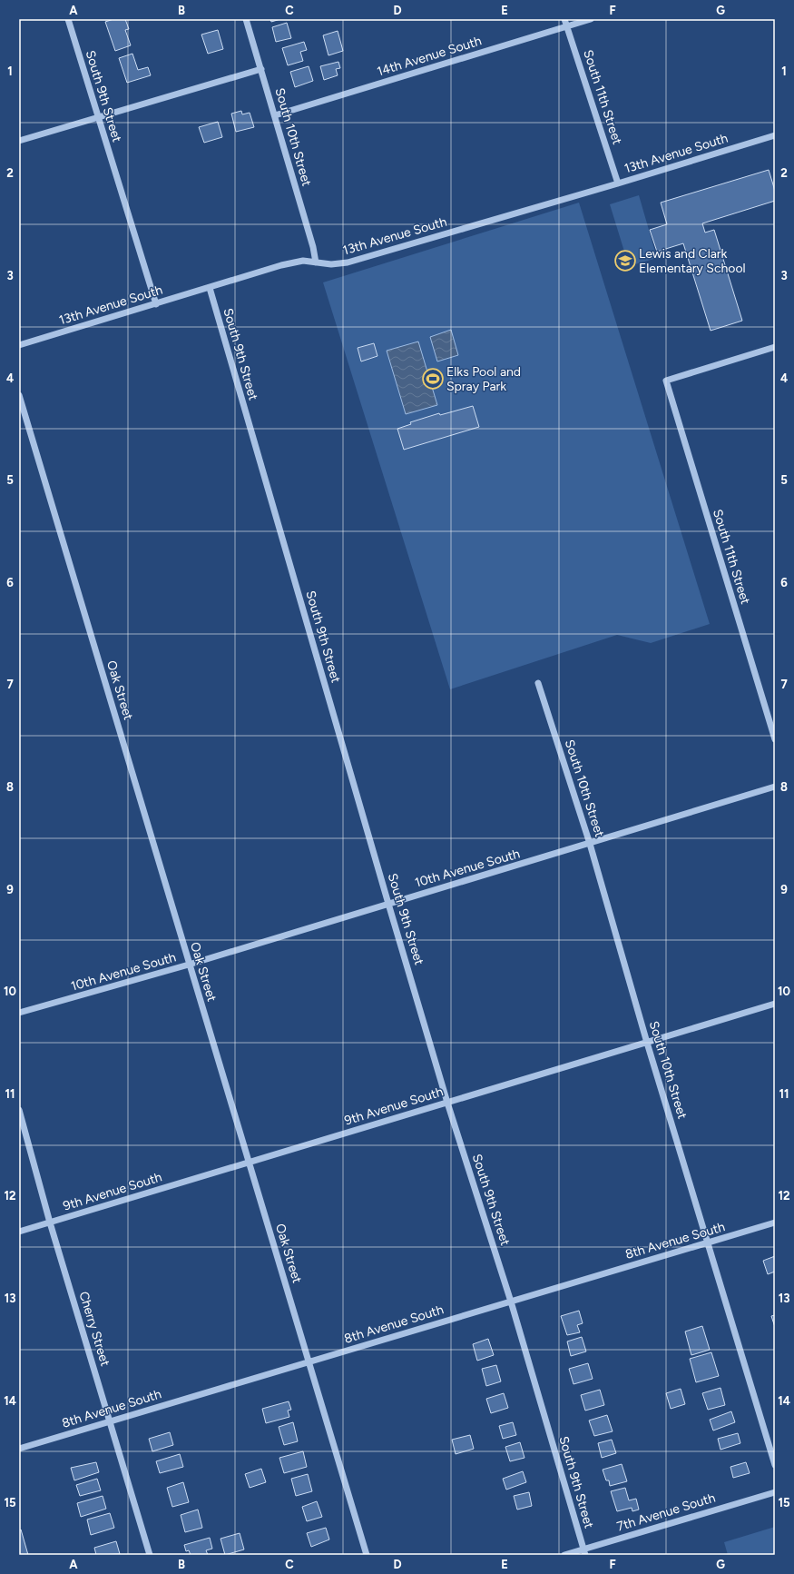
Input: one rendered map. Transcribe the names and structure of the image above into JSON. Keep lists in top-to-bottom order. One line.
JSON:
{"streets":{"street":["14th Avenue South","South 9th Street","South 11th Street","South 10th Street","13th Avenue South","Oak Street","10th Avenue South","9th Avenue South","8th Avenue South","Cherry Street","7th Avenue South"]},"crossings":[["14th Avenue South","South 11th Street"],["14th Avenue South","South 10th Street"],["South 9th Street","13th Avenue South"],["South 9th Street","10th Avenue South"],["South 9th Street","9th Avenue South"],["South 9th Street","8th Avenue South"],["South 9th Street","7th Avenue South"],["South 11th Street","13th Avenue South"],["South 10th Street","13th Avenue South"],["South 10th Street","10th Avenue South"],["South 10th Street","9th Avenue South"],["South 10th Street","8th Avenue South"],["Oak Street","10th Avenue South"],["Oak Street","9th Avenue South"],["Oak Street","8th Avenue South"],["9th Avenue South","Cherry Street"],["8th Avenue South","Cherry Street"]],"places":{"school or university":["Lewis and Clark Elementary School"],"sports":["Elks Pool and Spray Park"]},"grid":{"columns":["A","B","C","D","E","F","G"],"rows":["1","2","3","4","5","6","7","8","9","10","11","12","13","14","15"]}}
